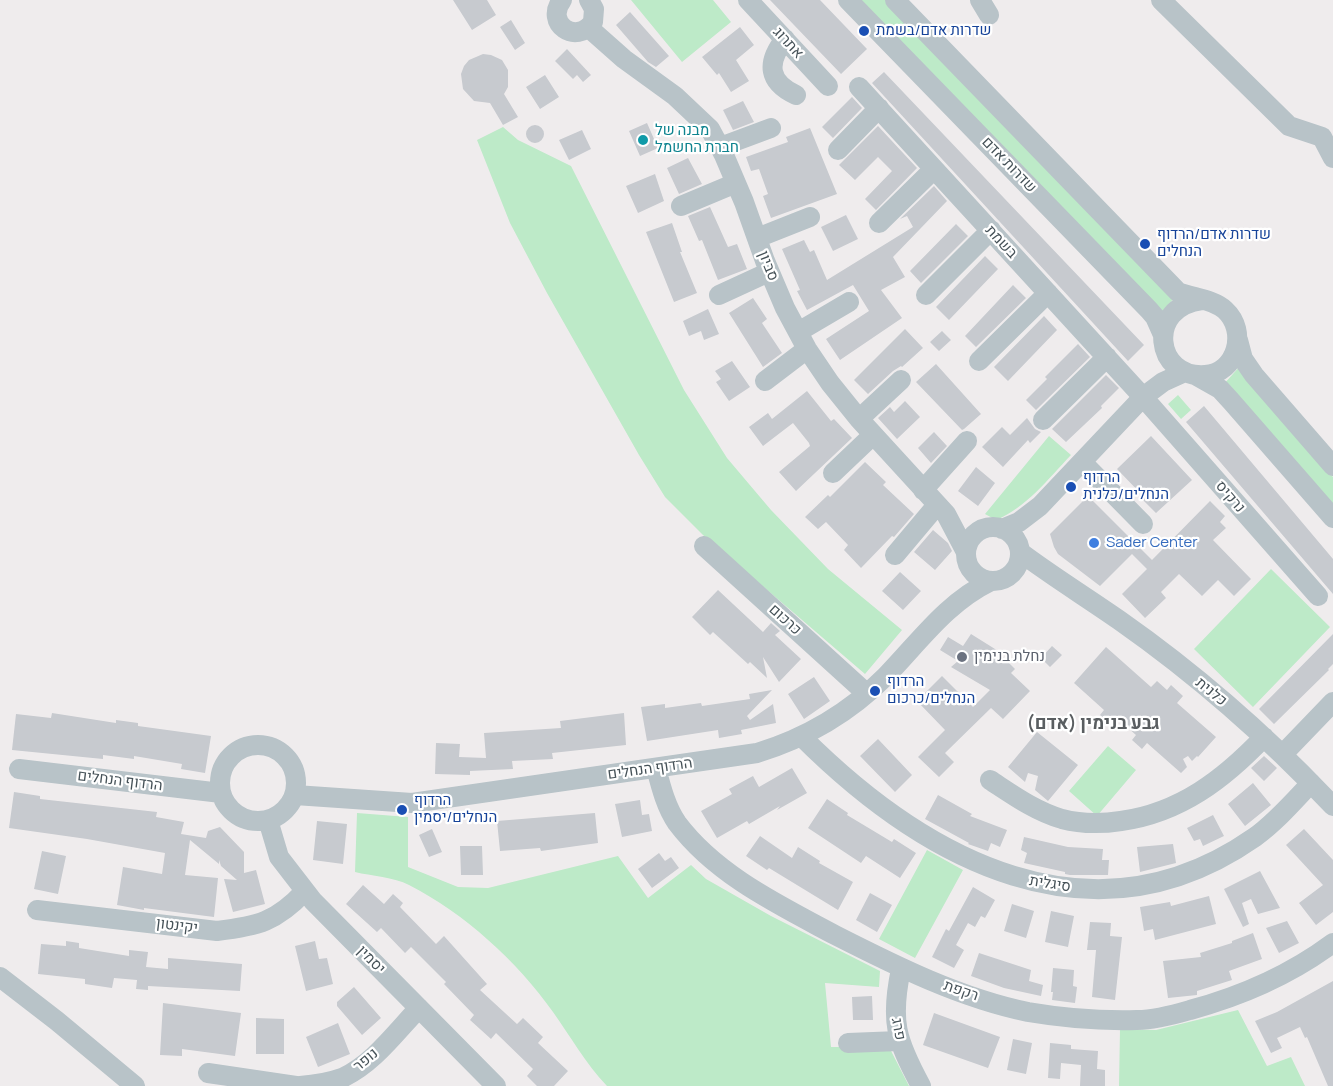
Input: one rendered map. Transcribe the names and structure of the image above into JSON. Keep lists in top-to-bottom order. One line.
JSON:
{"streets":{"street":["אתרוג","שדרות אדם","בשמת","סביון","נרקיס","כרכום","כלנית","הרדוף הנחלים","סיגלית","יקינטון","יסמין","רקפת","פרג","נופר"]},"crossings":[["בשמת","נרקיס"],["סביון","כלנית"],["סביון","הרדוף הנחלים"],["כרכום","הרדוף הנחלים"],["כלנית","הרדוף הנחלים"],["כלנית","סיגלית"],["הרדוף הנחלים","סיגלית"],["הרדוף הנחלים","יסמין"],["הרדוף הנחלים","רקפת"],["יקינטון","יסמין"],["יסמין","נופר"],["רקפת","פרג"]],"districts":["גבע בנימין (אדם)"],"places":["שדרות אדם/בשמת","מבנה של חברת החשמל","שדרות אדם/הרדוף הנחלים","הרדוף הנחלים/כלנית","Sader Center","נחלת בנימין","הרדוף הנחלים/כרכום","הרדוף הנחלים/יסמין"]}
